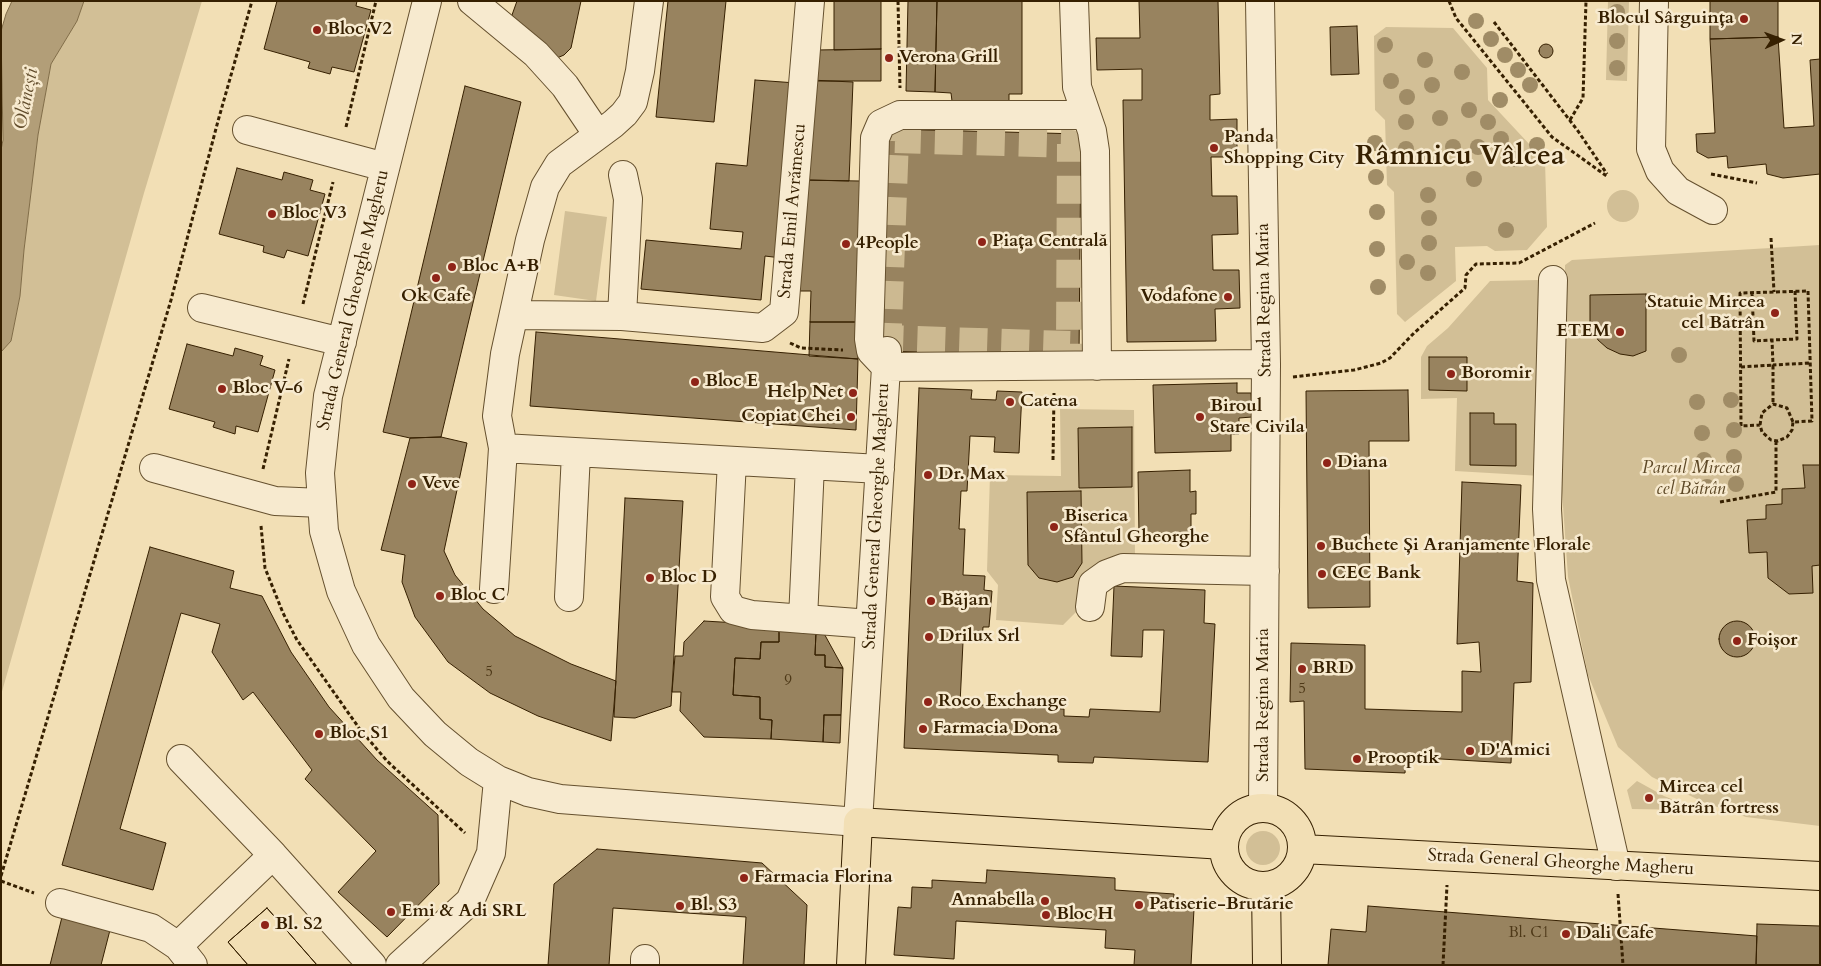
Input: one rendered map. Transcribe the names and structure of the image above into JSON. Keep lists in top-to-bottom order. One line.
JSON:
{"streets":{"main road":["Strada General Gheorghe Magheru"],"street":["Strada Emil Avrămescu","Strada Regina Maria"]},"crossings":[["Strada General Gheorghe Magheru","Strada Regina Maria"]],"districts":["Râmnicu Vâlcea"],"water":["Olănești"],"parks":["Parcul Mircea cel Bătrân"],"places":["Blocul Sârguința","Bloc V2","Verona Grill","Panda Shopping City","Bloc V3","Piața Centrală","4People","Bloc A+B","Ok Cafe","Vodafone","Statuie Mircea cel Bătrân","ETEM","Boromir","Bloc E","Bloc V-6","Help Net","Catena","Copiat Chei","Biroul Stare Civila","Diana","Dr. Max","Veve","Biserica Sfântul Gheorghe","Buchete Și Aranjamente Florale","CEC Bank","Bloc D","Bloc C","Băjan","Drilux Srl","Foișor","BRD","Roco Exchange","Farmacia Dona","Bloc S1","D'Amici","Prooptik","Mircea cel Bătrân fortress","Farmacia Florina","Annabella","Patiserie-Brutărie","Bl. S3","Emi & Adi SRL","Bloc H","Bl. S2","Dali Cafe"],"house_numbers":["5","9","5","Bl. C1"],"north":"right"}
